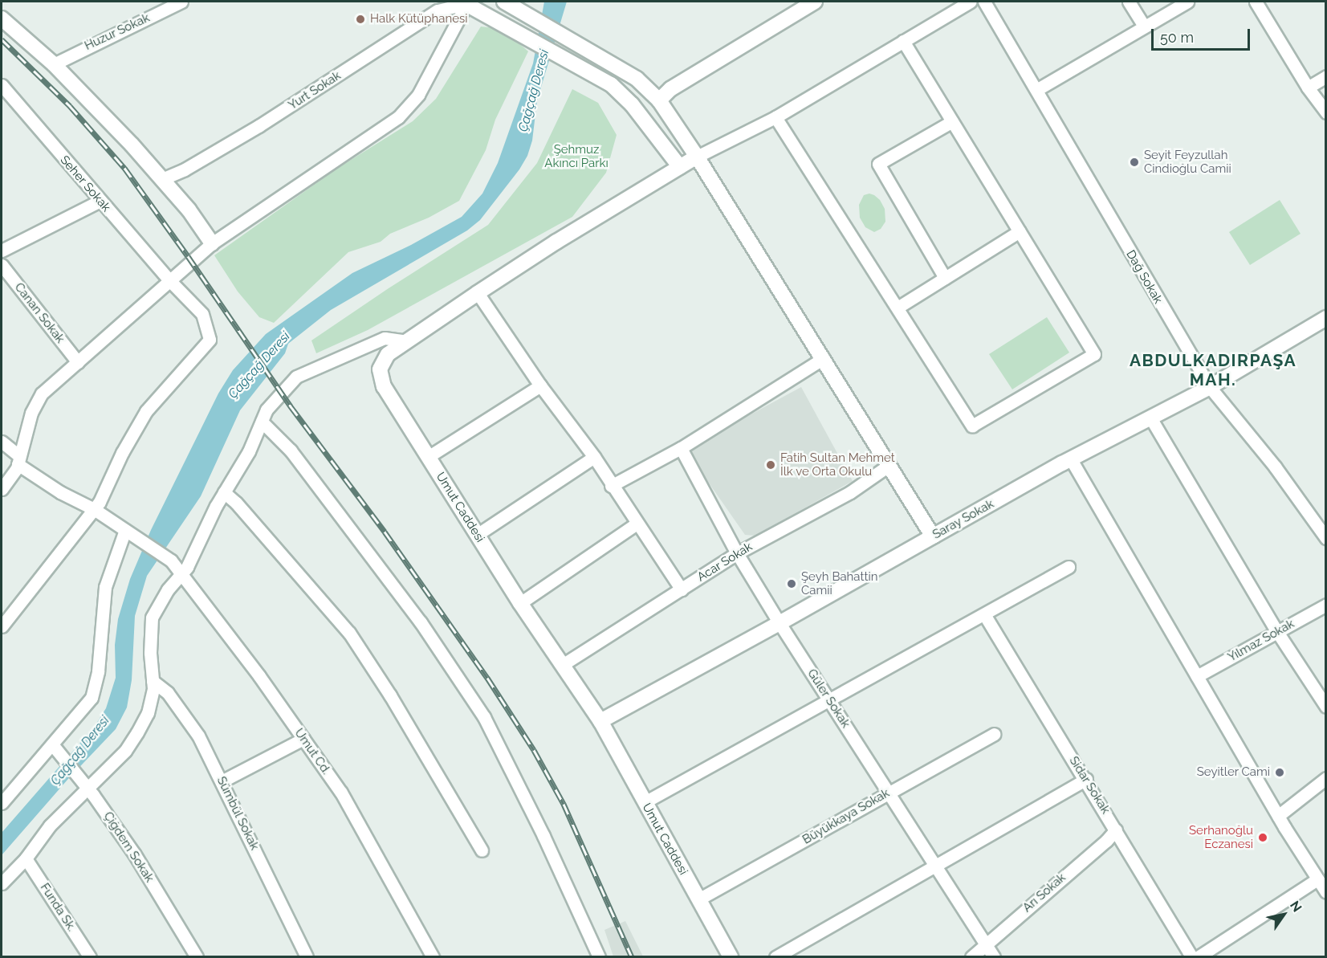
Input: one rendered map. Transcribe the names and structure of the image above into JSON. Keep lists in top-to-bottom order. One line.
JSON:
{"streets":{"street":["Huzur Sokak","Yurt Sokak","Seher Sokak","Dağ Sokak","Canan Sokak","Umut Caddesi","Saray Sokak","Acar Sokak","Yılmaz Sokak","Güler Sokak","Umut Cd.","Sidar Sokak","Sümbül Sokak","Büyükkaya Sokak","Çiğdem Sokak","Arı Sokak","Funda Sk."]},"crossings":[["Seher Sokak","Umut Cd."],["Dağ Sokak","Saray Sokak"],["Umut Caddesi","Saray Sokak"],["Umut Caddesi","Acar Sokak"],["Umut Caddesi","Büyükkaya Sokak"],["Saray Sokak","Güler Sokak"],["Acar Sokak","Güler Sokak"],["Güler Sokak","Büyükkaya Sokak"],["Güler Sokak","Arı Sokak"],["Sidar Sokak","Arı Sokak"]],"districts":["ABDULKADIRPAŞA MAH."],"water":["Çağçağ Deresi"],"parks":["Şehmuz Akıncı Parkı"],"places":["Halk Kütüphanesi","Seyit Feyzullah Cindioğlu Camii","Fatih Sultan Mehmet İlk ve Orta Okulu","Şeyh Bahattin Camii","Seyitler Cami","Serhanoğlu Eczanesi"],"scale_bar":"50 m","north":"top right"}
